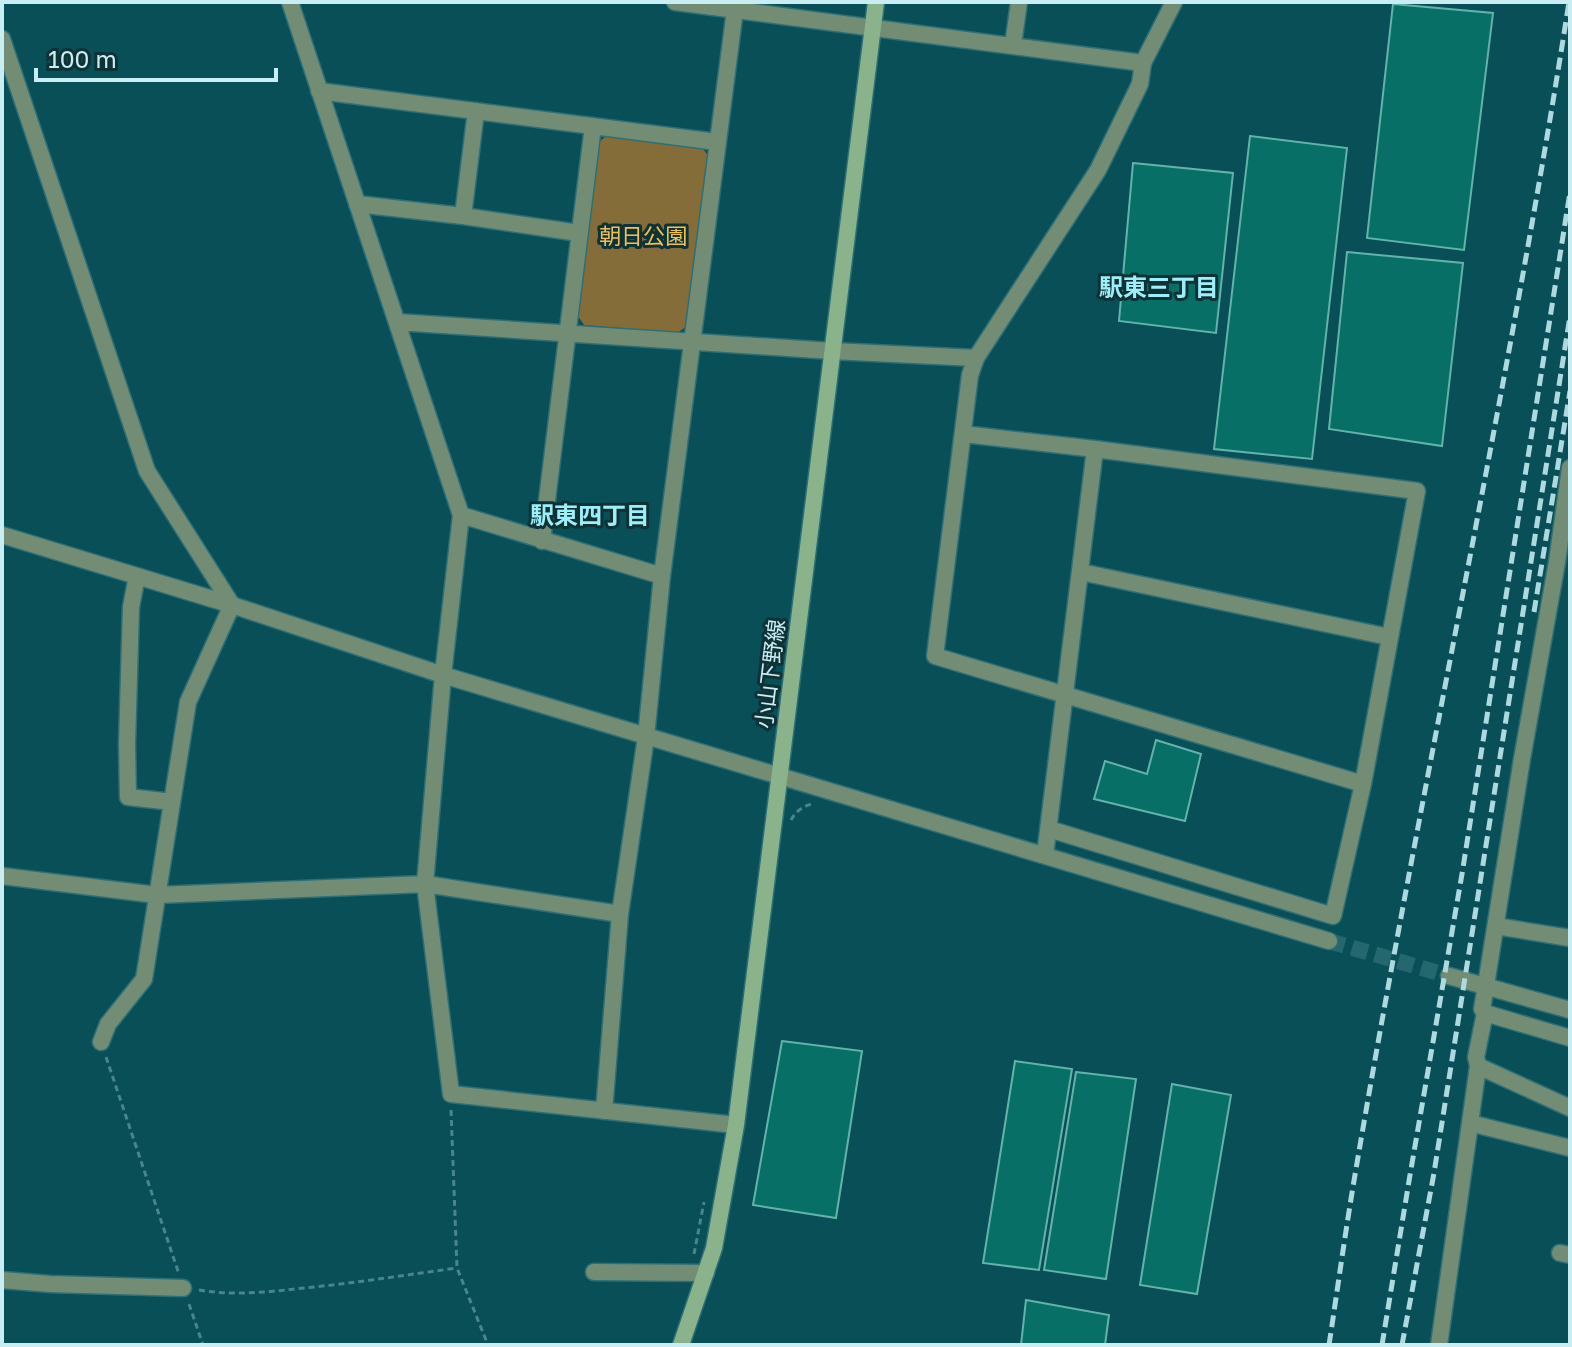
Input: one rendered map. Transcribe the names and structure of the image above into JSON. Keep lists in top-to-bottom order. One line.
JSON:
{"streets":{"main road":["小山下野線"]},"districts":["駅東三丁目","駅東四丁目"],"parks":["朝日公園"],"scale_bar":"100 m"}
